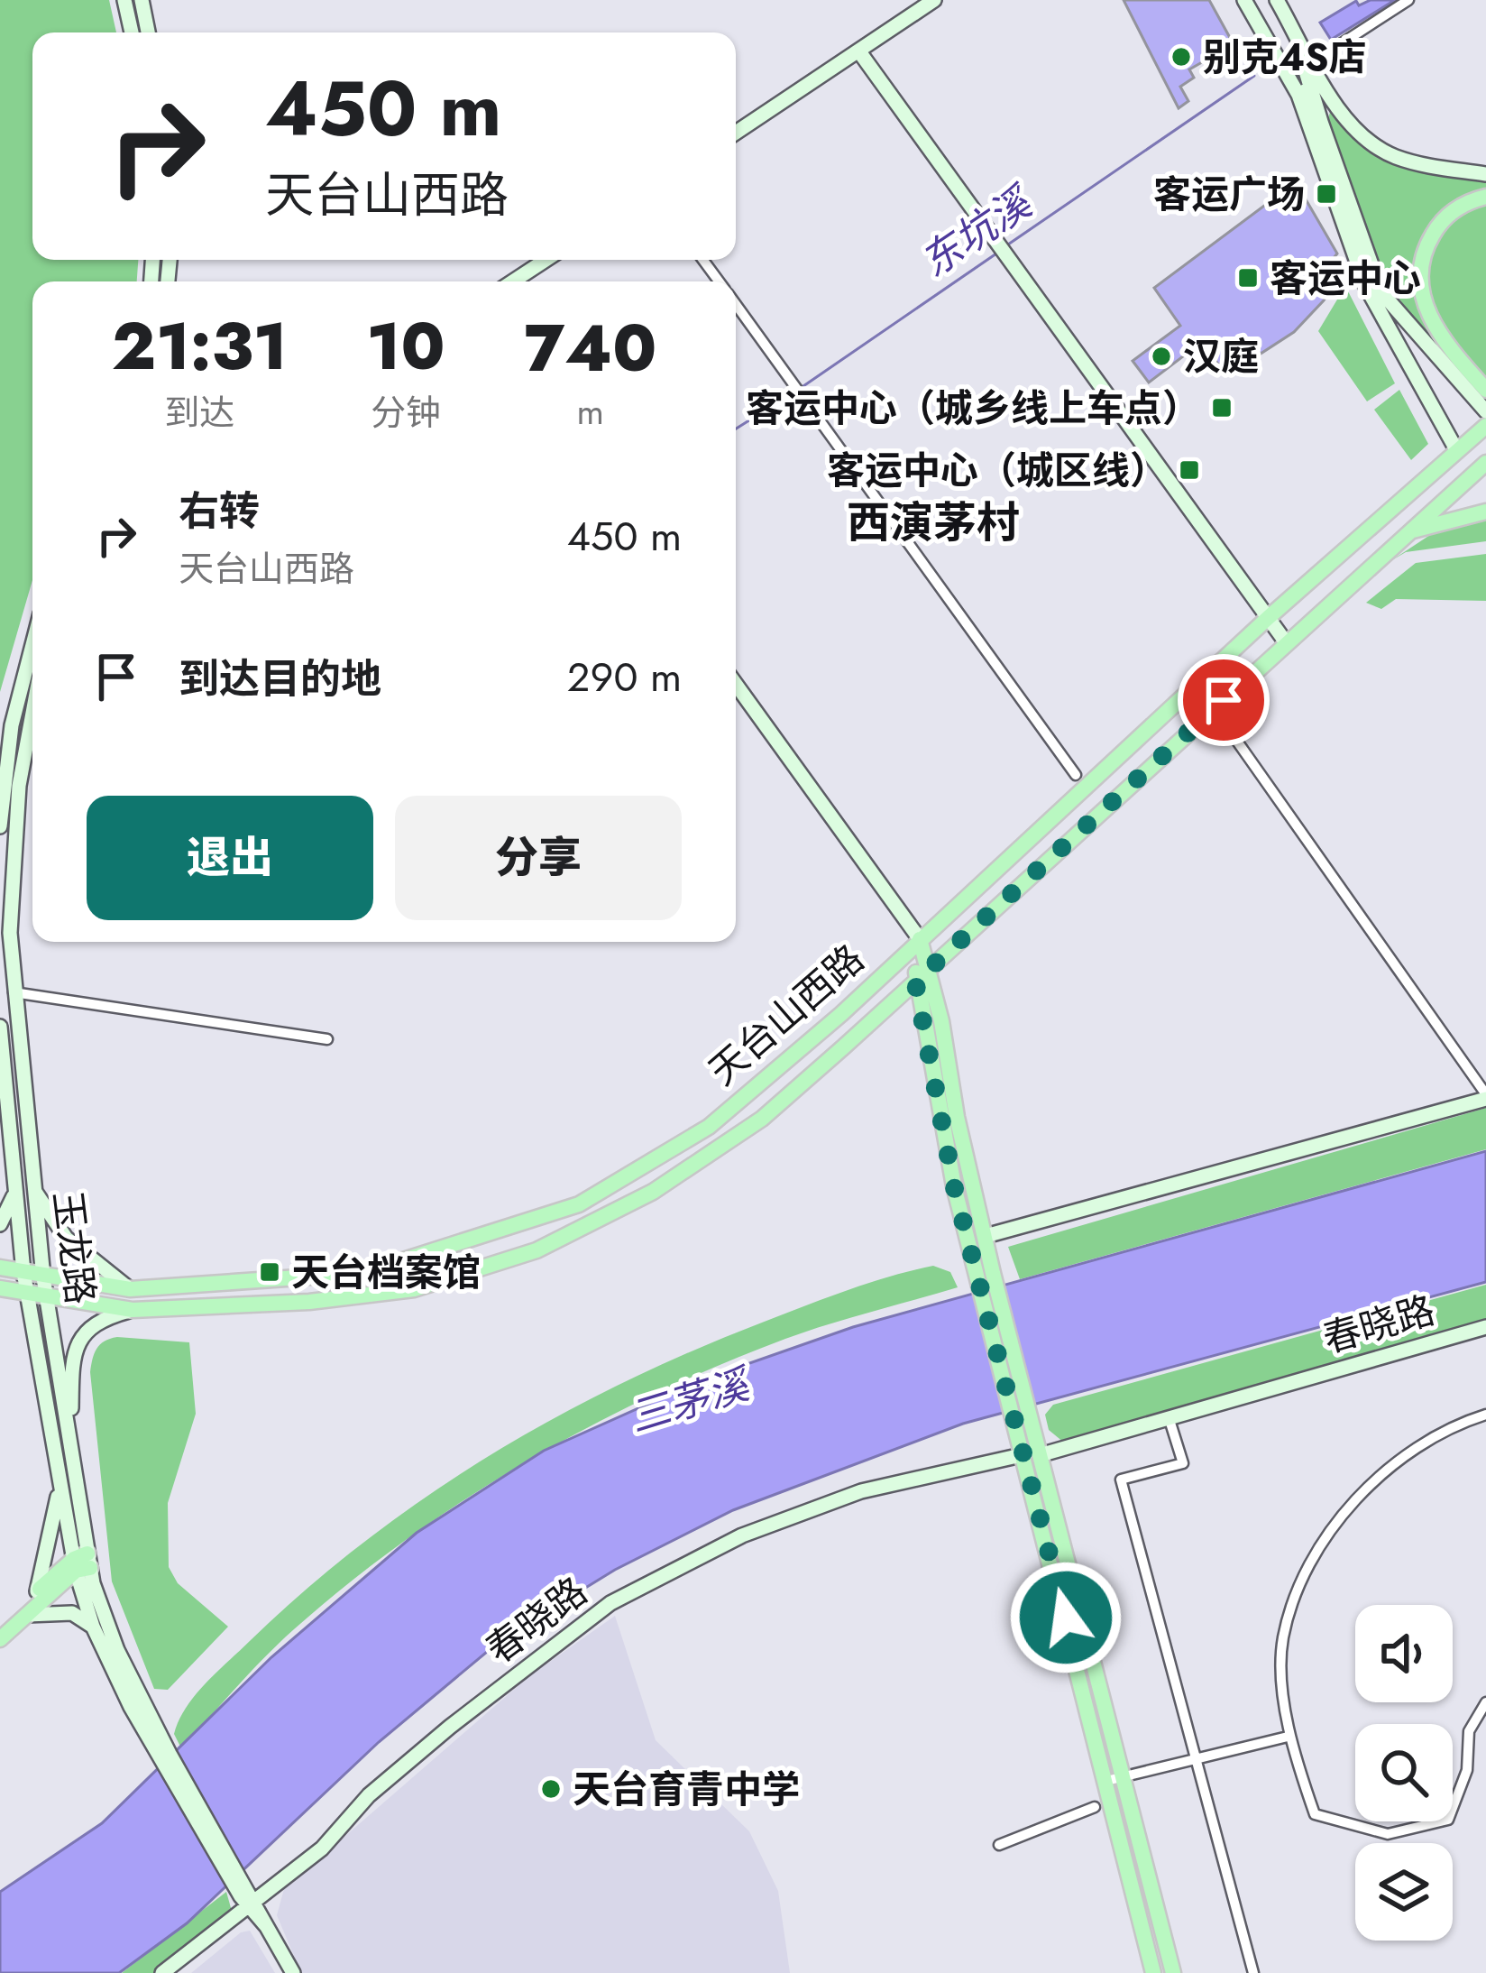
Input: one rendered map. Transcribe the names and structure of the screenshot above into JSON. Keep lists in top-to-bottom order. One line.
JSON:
{"streets":{"main road":["天台山西路","玉龙路","春晓路"]},"crossings":[["天台山西路","玉龙路"]],"districts":["西演茅村"],"water":["东坑溪","三茅溪"],"places":{"other":["别克4S店","汉庭","天台育青中学"],"transit":["客运广场","客运中心","客运中心（城乡线上车点）","客运中心（城区线）","天台档案馆"]},"page":{"turn":["450 m","天台山西路"],"eta":["21:31","到达","10","分钟","740","m"],"list":[{"name":"右转","note":"天台山西路","value":"450 m"},{"name":"到达目的地","value":"290 m"}],"buttons":["退出","分享"]}}
